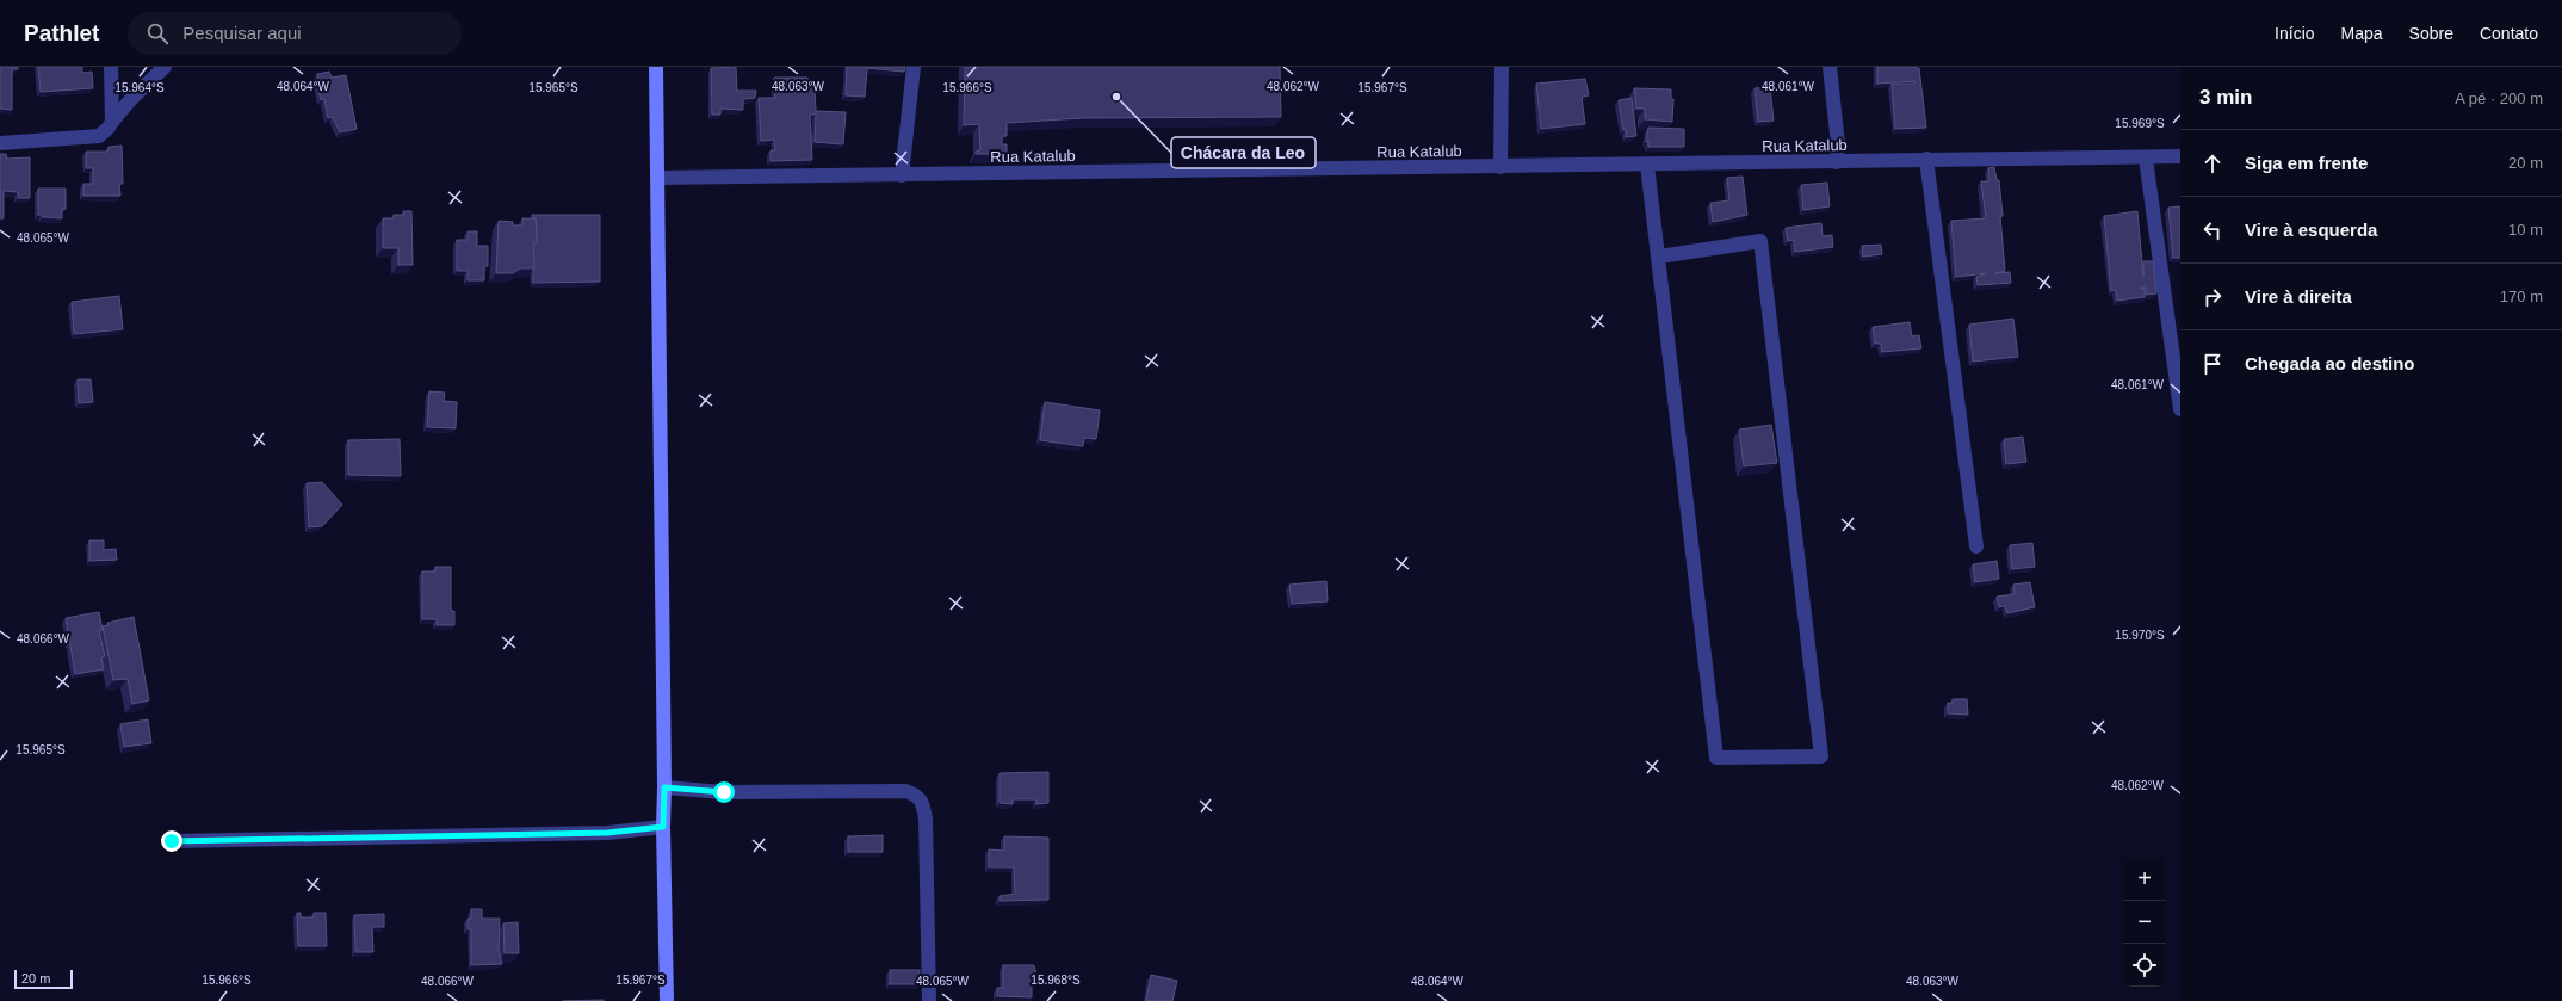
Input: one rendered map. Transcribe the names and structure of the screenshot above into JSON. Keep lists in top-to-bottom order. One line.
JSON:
{"streets":{"street":["Rua Katalub"]},"places":["Chácara da Leo"],"scale_bar":"20 m","page":{"header":"Pathlet","search":"Pesquisar aqui","nav":["Início","Mapa","Sobre","Contato"],"heading":["3 min","A pé · 200 m"],"list":[["Siga em frente","20 m"],["Vire à esquerda","10 m"],["Vire à direita","170 m"],"Chegada ao destino"],"map_buttons":["+","−"],"scale":"20 m"},"coordinates":["48.064°W","48.063°W","48.062°W","48.061°W","15.964°S","15.965°S","15.966°S","15.967°S","15.969°S","48.065°W","15.970°S","48.066°W","15.968°S"]}
